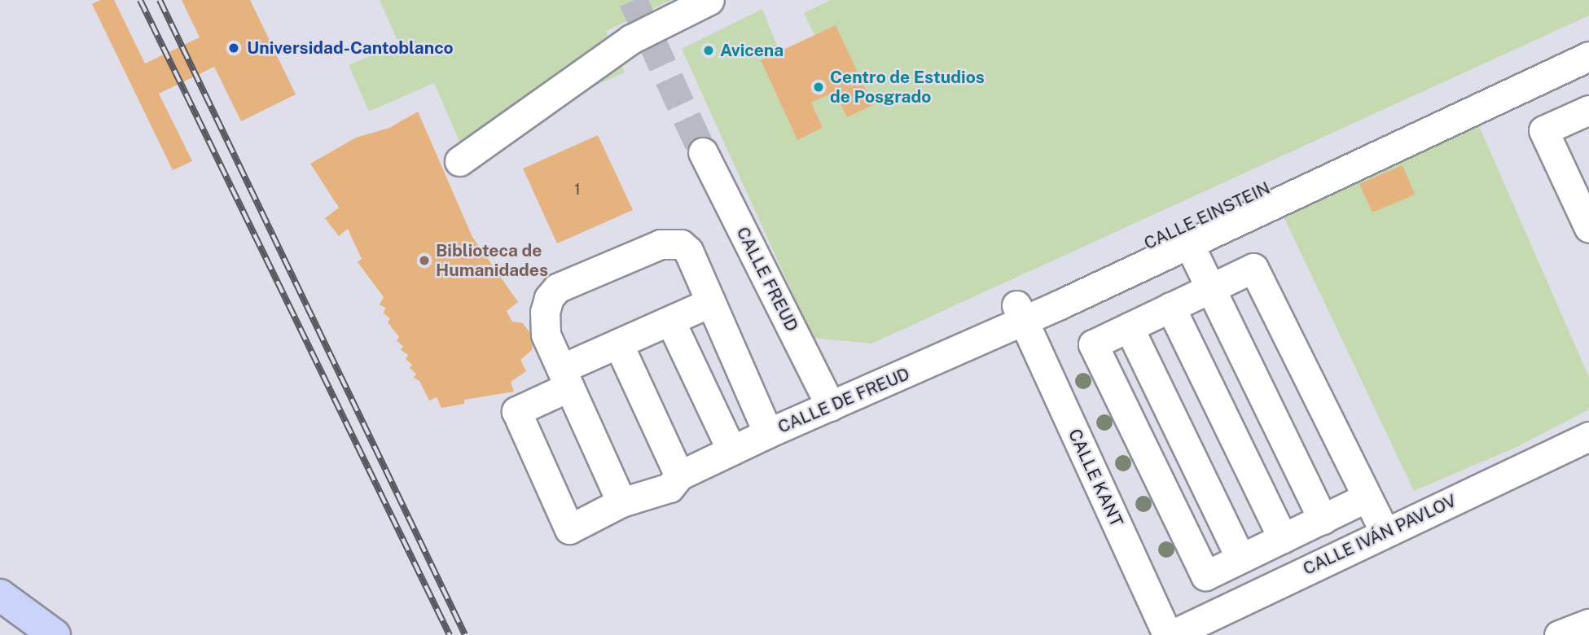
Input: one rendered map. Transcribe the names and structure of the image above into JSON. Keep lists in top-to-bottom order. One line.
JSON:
{"streets":{"street":["CALLE EINSTEIN","CALLE FREUD","CALLE DE FREUD","CALLE KANT","CALLE IVÁN PAVLOV"]},"crossings":[["CALLE EINSTEIN","CALLE FREUD"],["CALLE EINSTEIN","CALLE DE FREUD"],["CALLE EINSTEIN","CALLE KANT"],["CALLE FREUD","CALLE DE FREUD"],["CALLE KANT","CALLE IVÁN PAVLOV"]],"places":["Universidad-Cantoblanco","Avicena","Centro de Estudios de Posgrado","Biblioteca de Humanidades"],"house_numbers":["1"]}
